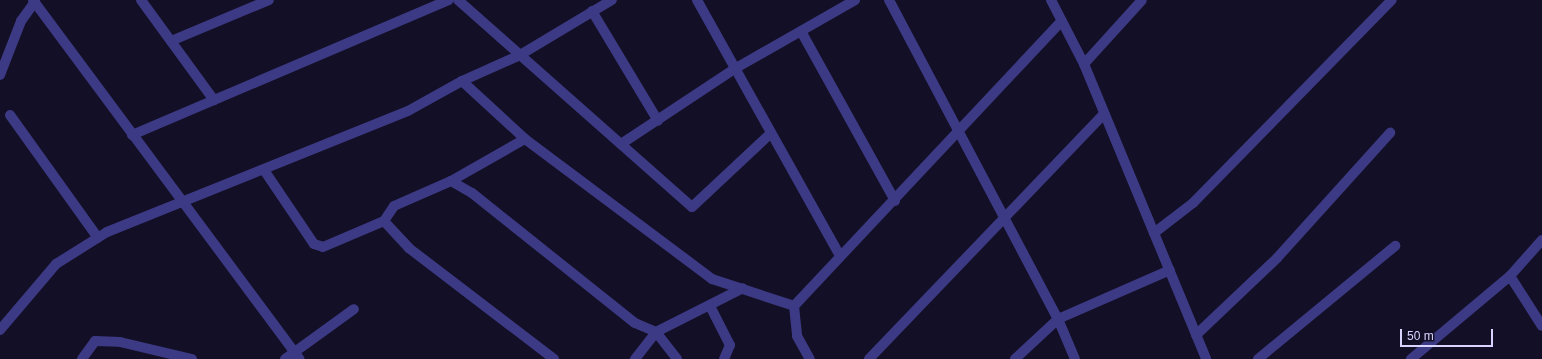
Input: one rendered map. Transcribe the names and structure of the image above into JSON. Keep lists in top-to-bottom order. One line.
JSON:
{"scale_bar":"50 m"}
